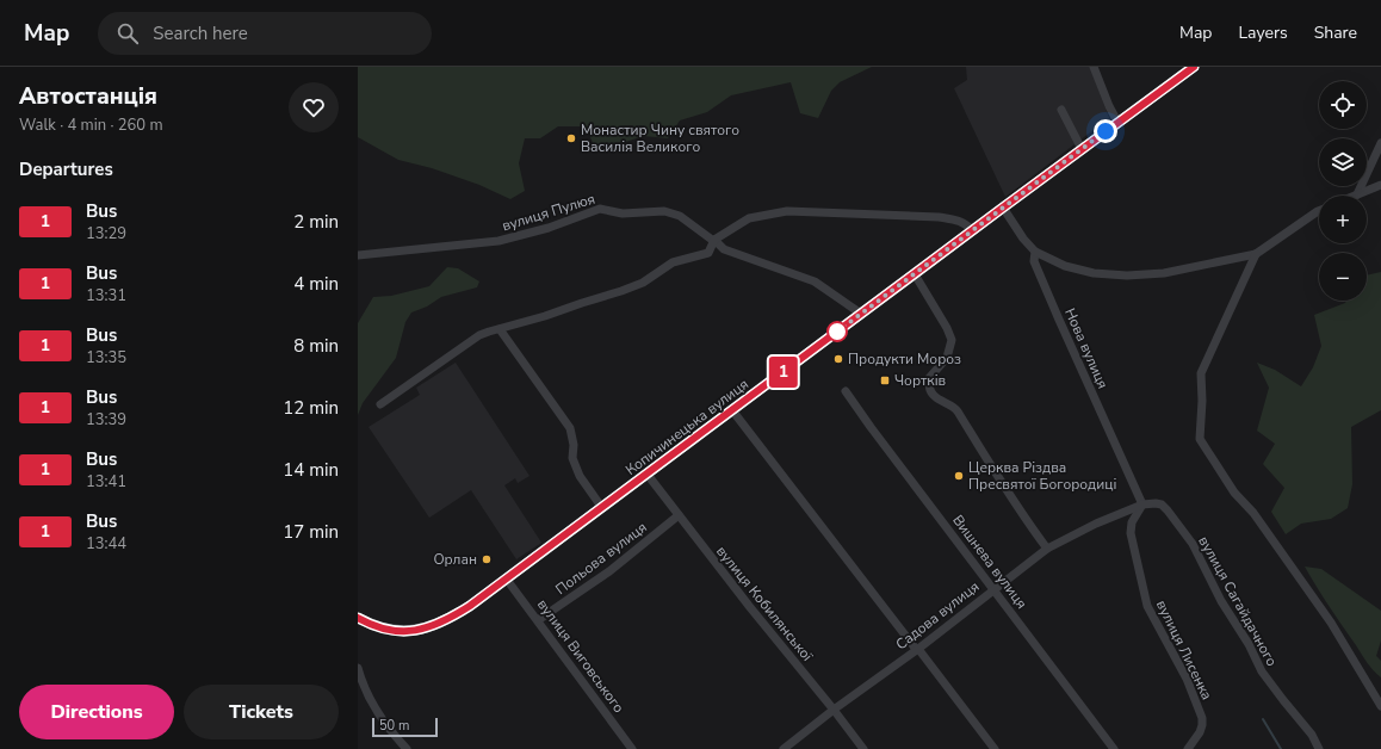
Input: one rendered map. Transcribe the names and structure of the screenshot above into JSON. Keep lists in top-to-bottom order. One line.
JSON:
{"streets":{"main road":["Копичинецька вулиця"],"street":["вулиця Пулюя","Нова вулиця","Польова вулиця","Вишнева вулиця","вулиця Сагайдачного","вулиця Кобилянської","Садова вулиця","вулиця Лисенка","вулиця Виговського"]},"crossings":[["вулиця Пулюя","Копичинецька вулиця"],["Нова вулиця","Копичинецька вулиця"],["Нова вулиця","вулиця Сагайдачного"],["Нова вулиця","Садова вулиця"],["Нова вулиця","вулиця Лисенка"],["Копичинецька вулиця","вулиця Кобилянської"],["Копичинецька вулиця","вулиця Виговського"],["Польова вулиця","вулиця Кобилянської"],["Польова вулиця","вулиця Виговського"],["Вишнева вулиця","Садова вулиця"],["вулиця Сагайдачного","Садова вулиця"],["вулиця Сагайдачного","вулиця Лисенка"],["вулиця Кобилянської","Садова вулиця"],["Садова вулиця","вулиця Лисенка"]],"places":{"other":["Монастир Чину святого Василія Великого","Продукти Мороз","Церква Різдва Пресвятої Богородиці","Орлан"],"transit":["Чортків"]},"lines":["bus line 1"],"scale_bar":"50 m","page":{"header":"Map","search":"Search here","nav":["Map","Layers","Share"],"heading":[["Автостанція","Walk · 4 min · 260 m"],"Departures"],"on_map":"1","map_buttons":["+","−"],"list":[{"mark":"1","name":"Bus","note":"13:29","value":"2 min"},{"mark":"1","name":"Bus","note":"13:31","value":"4 min"},{"mark":"1","name":"Bus","note":"13:35","value":"8 min"},{"mark":"1","name":"Bus","note":"13:39","value":"12 min"},{"mark":"1","name":"Bus","note":"13:41","value":"14 min"},{"mark":"1","name":"Bus","note":"13:44","value":"17 min"}],"buttons":["Directions","Tickets"],"scale":"50 m"}}
